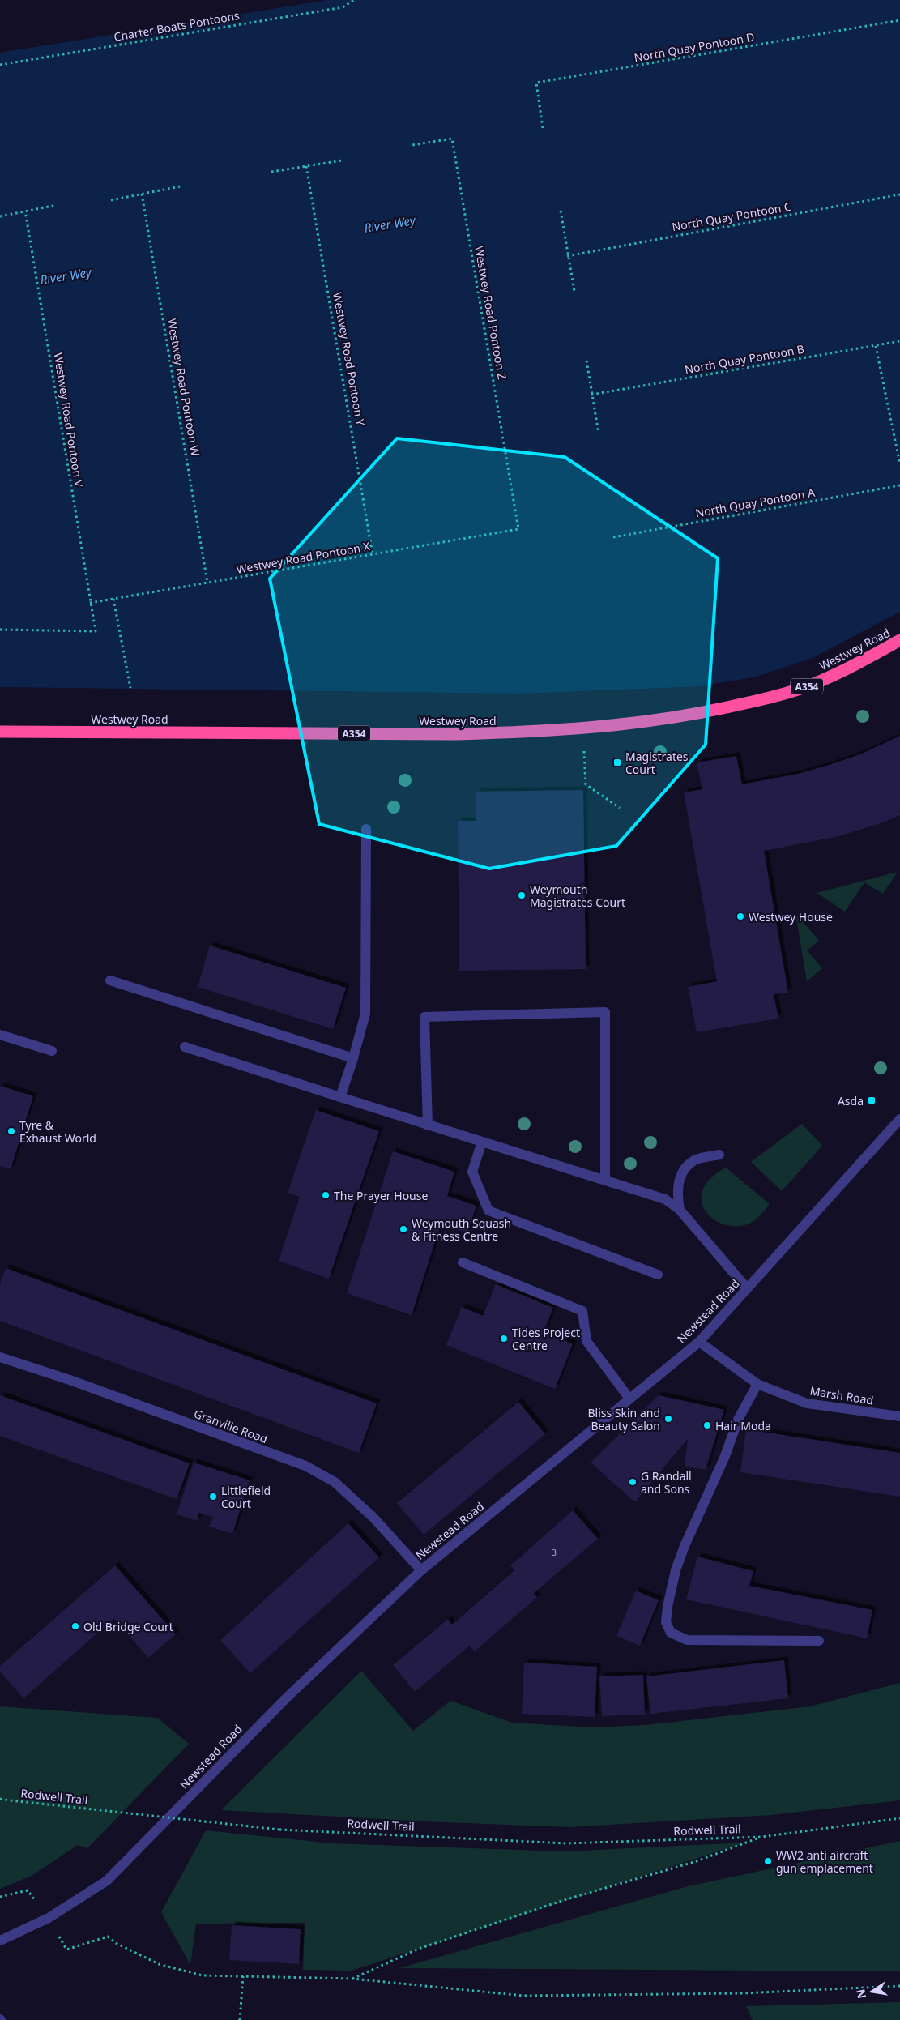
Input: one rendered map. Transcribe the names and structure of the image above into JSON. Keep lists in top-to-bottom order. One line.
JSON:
{"streets":{"highway":["Westwey Road","A354"],"street":["Newstead Road","Marsh Road","Granville Road"],"path":["Charter Boats Pontoons","North Quay Pontoon D","North Quay Pontoon C","Westwey Road Pontoon Z","Westwey Road Pontoon Y","North Quay Pontoon B","Westwey Road Pontoon W","Westwey Road Pontoon V","North Quay Pontoon A","Westwey Road Pontoon X","Rodwell Trail"]},"crossings":[["Westwey Road Pontoon Z","Westwey Road Pontoon X"],["Westwey Road Pontoon Y","Westwey Road Pontoon X"],["Westwey Road Pontoon W","Westwey Road Pontoon X"],["Westwey Road Pontoon V","Westwey Road Pontoon X"],["Newstead Road","Marsh Road"],["Newstead Road","Granville Road"]],"water":["River Wey"],"places":{"transit":["Magistrates Court","Asda"],"other":["Weymouth Magistrates Court","Westwey House","Tyre & Exhaust World","The Prayer House","Weymouth Squash & Fitness Centre","Tides Project Centre","Bliss Skin and Beauty Salon","Hair Moda","G Randall and Sons","Littlefield Court","Old Bridge Court","WW2 anti aircraft gun emplacement"]},"house_numbers":["3"],"north":"left"}
